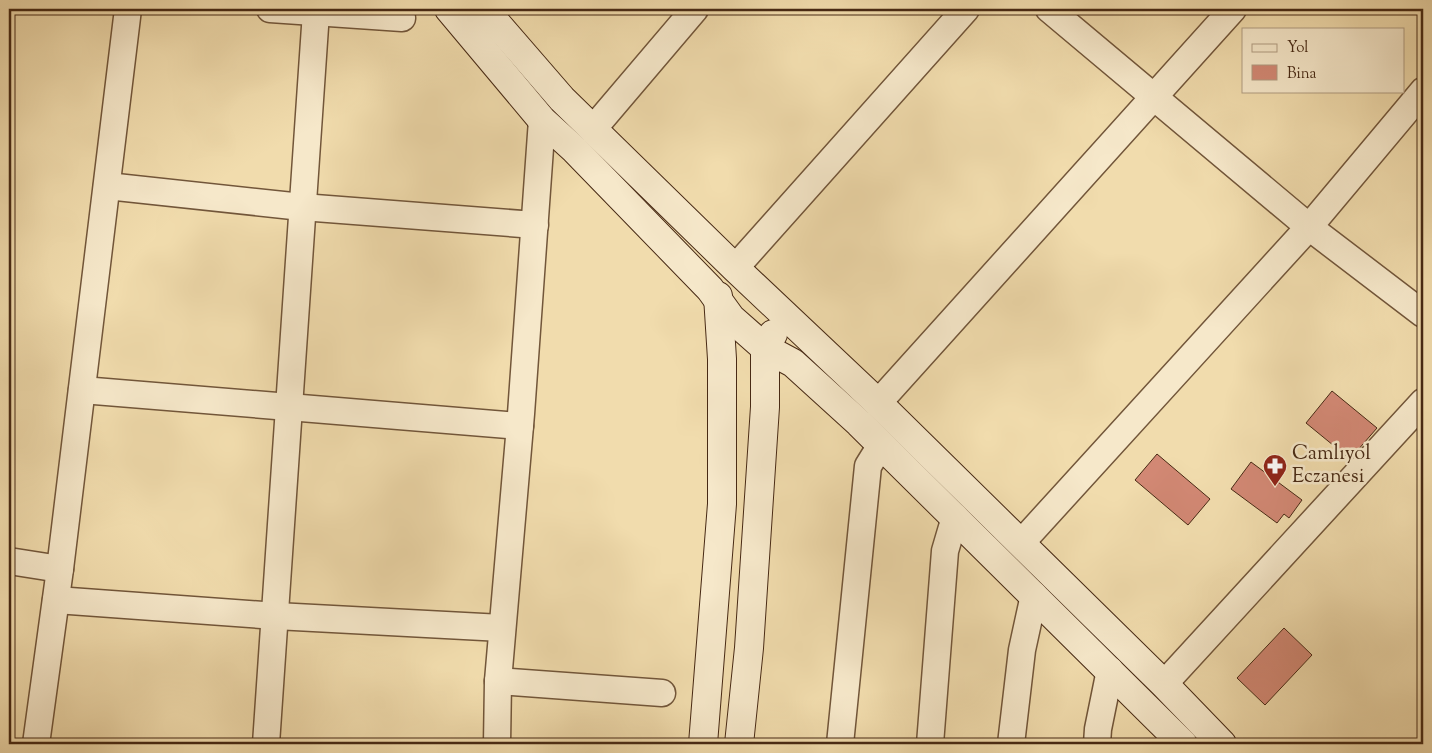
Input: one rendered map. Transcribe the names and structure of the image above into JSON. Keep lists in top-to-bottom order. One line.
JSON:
{"places":{"pharmacy":["Camlıyol Eczanesi"]},"legend":["Yol","Bina"]}
